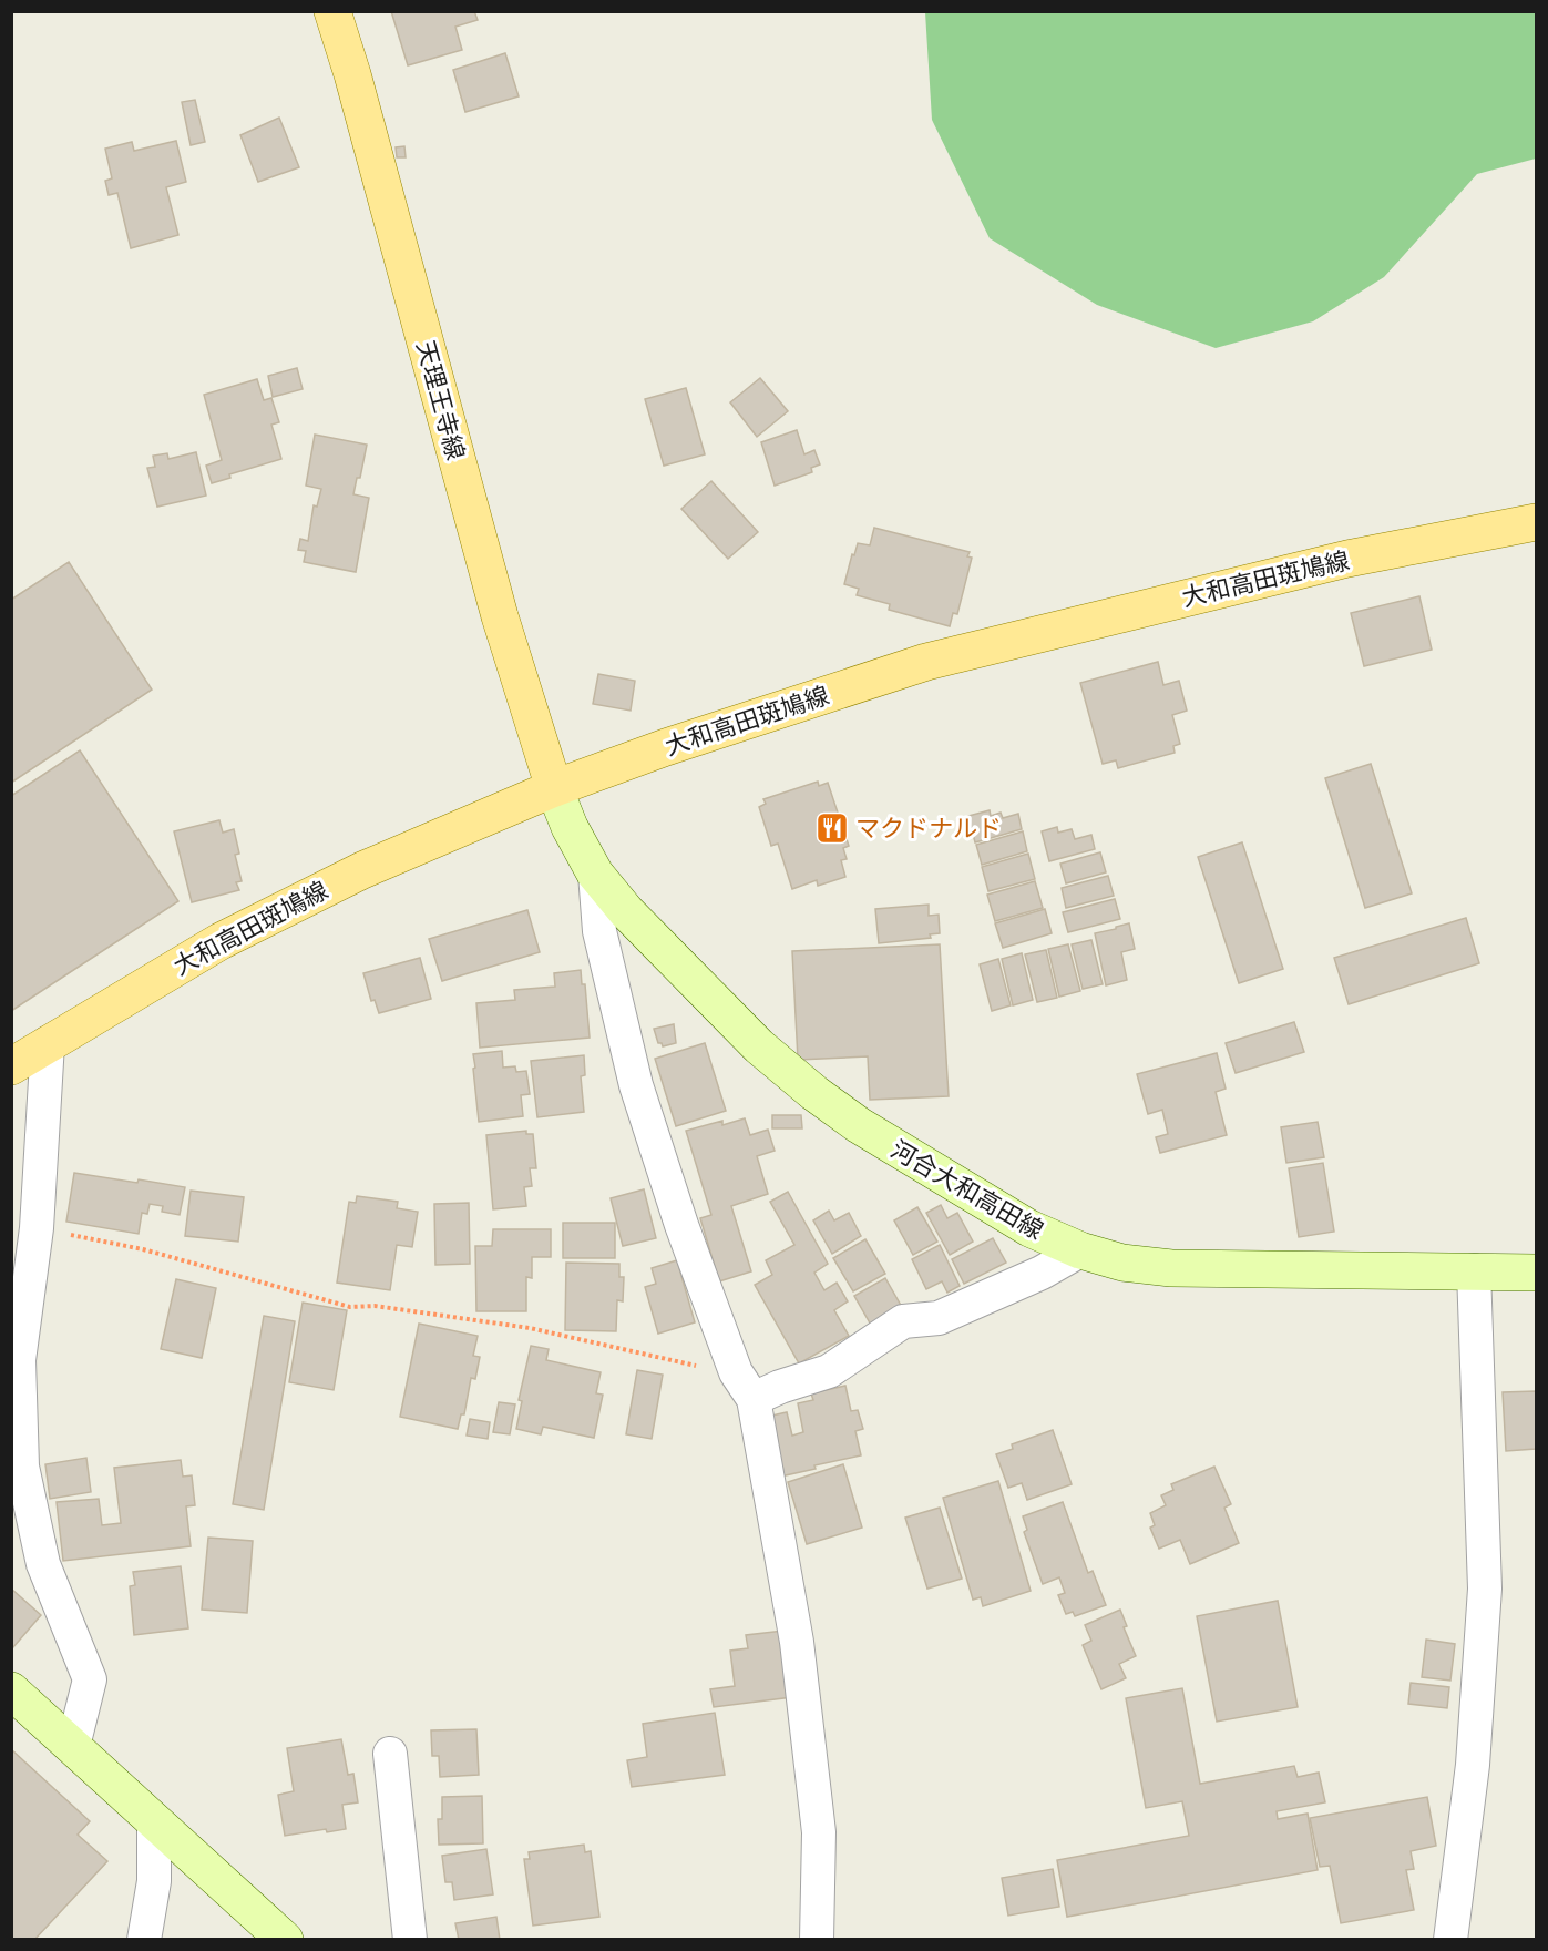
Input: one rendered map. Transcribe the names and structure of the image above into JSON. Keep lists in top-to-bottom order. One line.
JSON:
{"streets":{"main road":["天理王寺線","大和高田斑鳩線","河合大和高田線"]},"crossings":[["天理王寺線","大和高田斑鳩線"],["天理王寺線","河合大和高田線"],["大和高田斑鳩線","河合大和高田線"]],"places":{"restaurant":["マクドナルド"]}}
